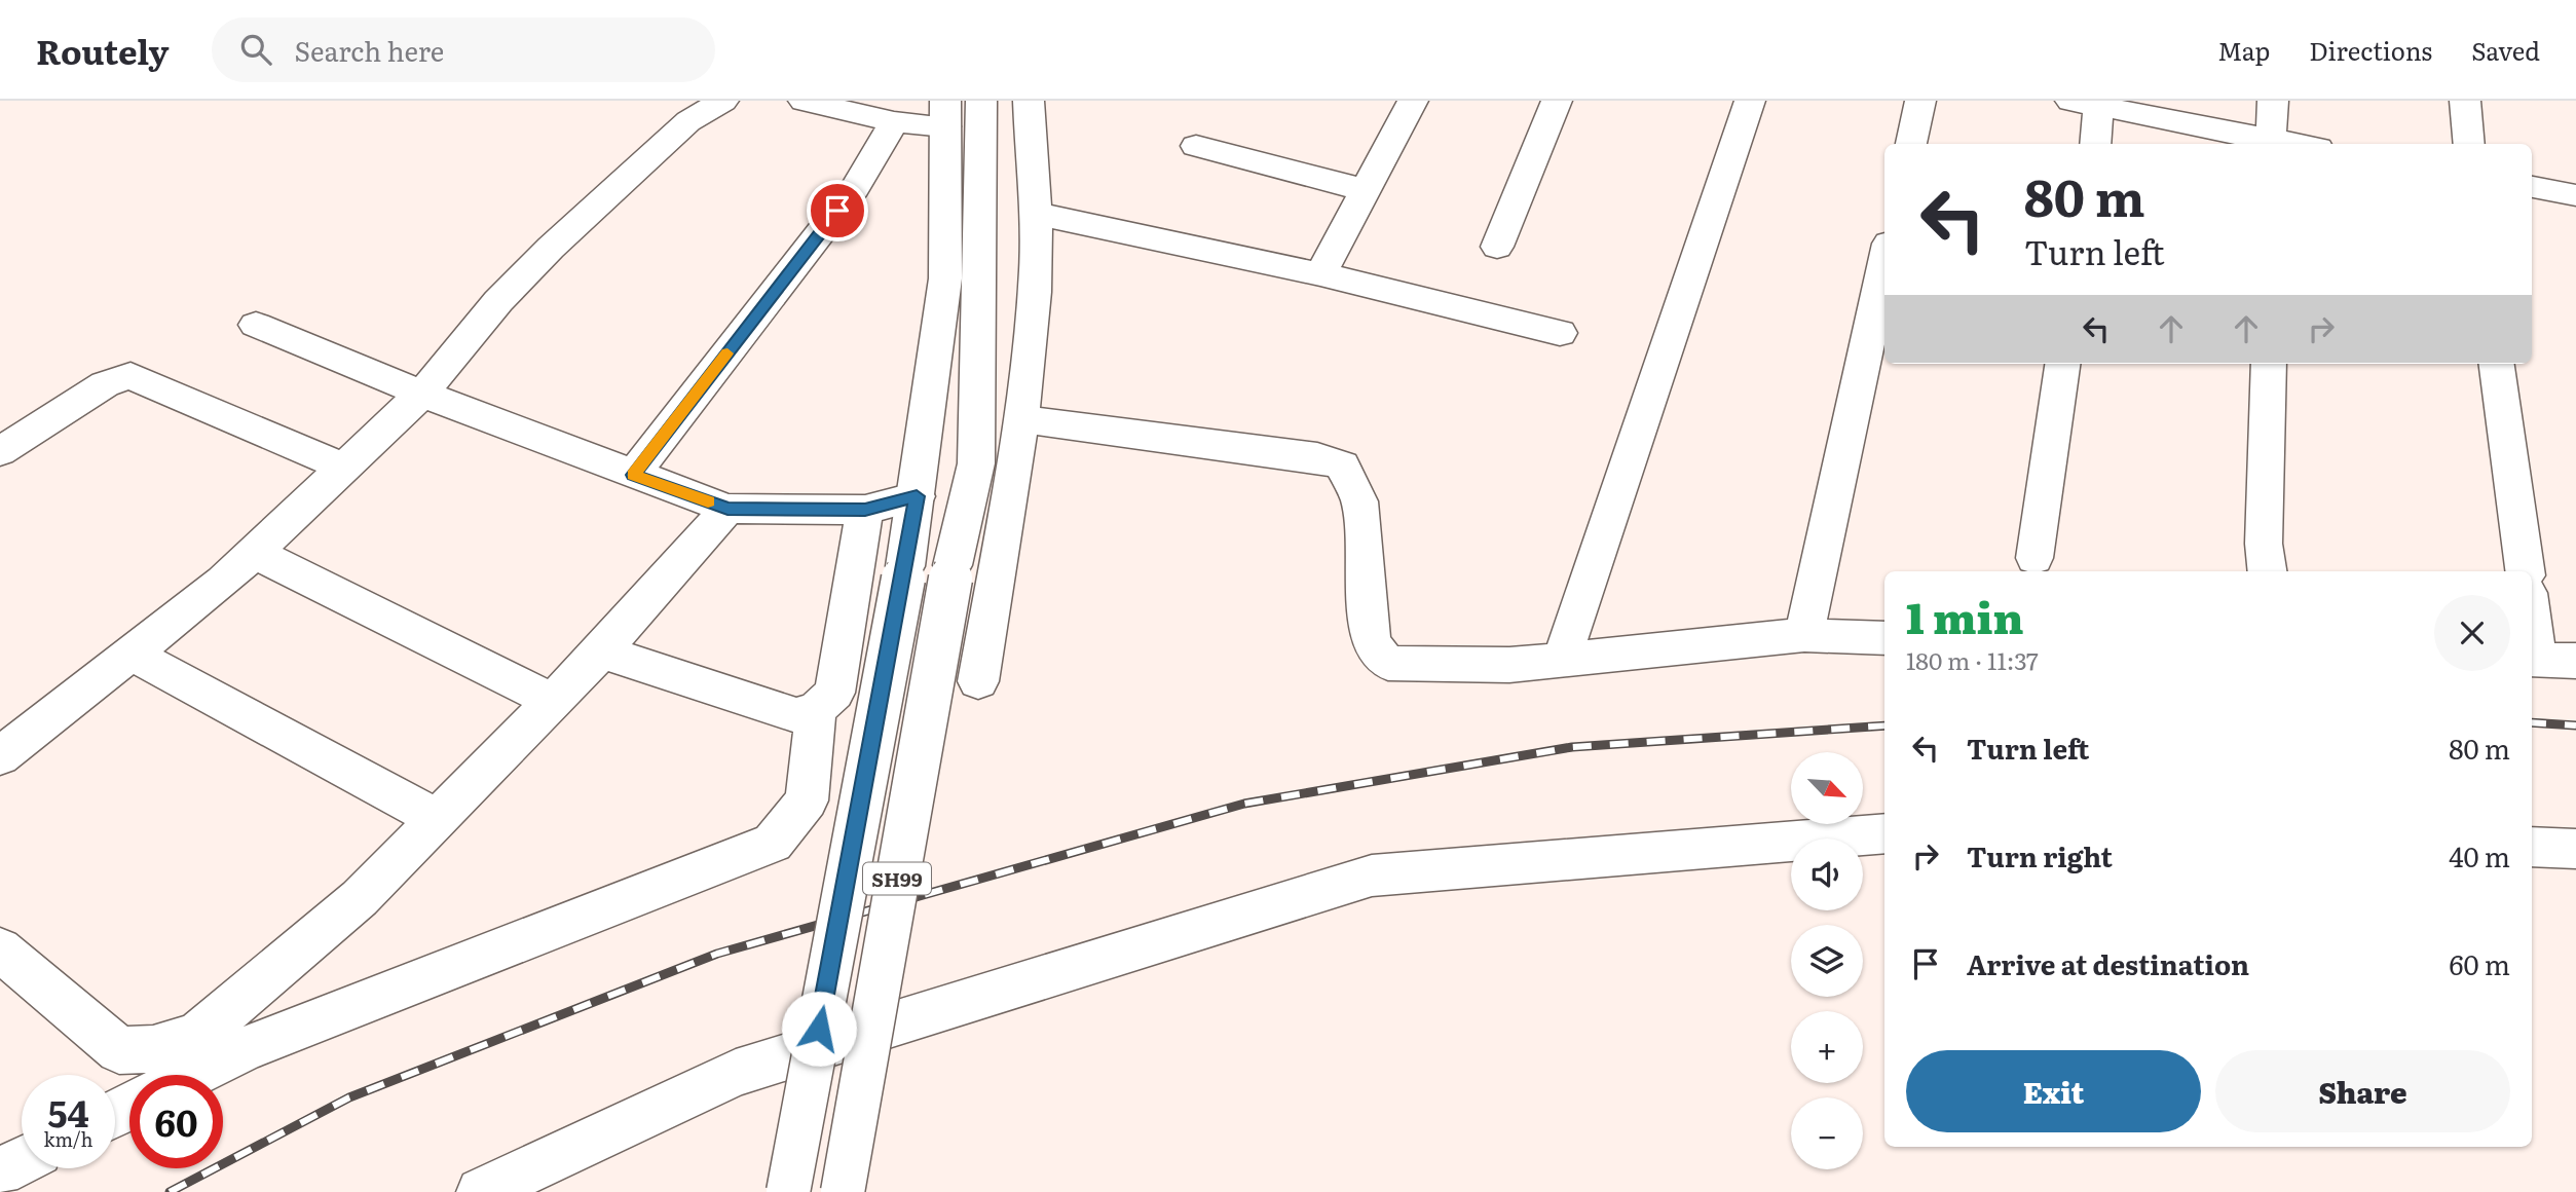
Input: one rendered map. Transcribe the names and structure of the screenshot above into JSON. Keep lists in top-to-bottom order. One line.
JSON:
{"streets":{"street":["SH99"]},"north":"bottom right","page":{"header":"Routely","search":"Search here","nav":["Map","Directions","Saved"],"turn":["80 m","Turn left"],"heading":["1 min","180 m · 11:37"],"list":[{"name":"Turn left","value":"80 m"},{"name":"Turn right","value":"40 m"},{"name":"Arrive at destination","value":"60 m"}],"map_buttons":["+","−"],"buttons":["Exit","Share"],"speed":"54 km/h","limit":"60"}}
